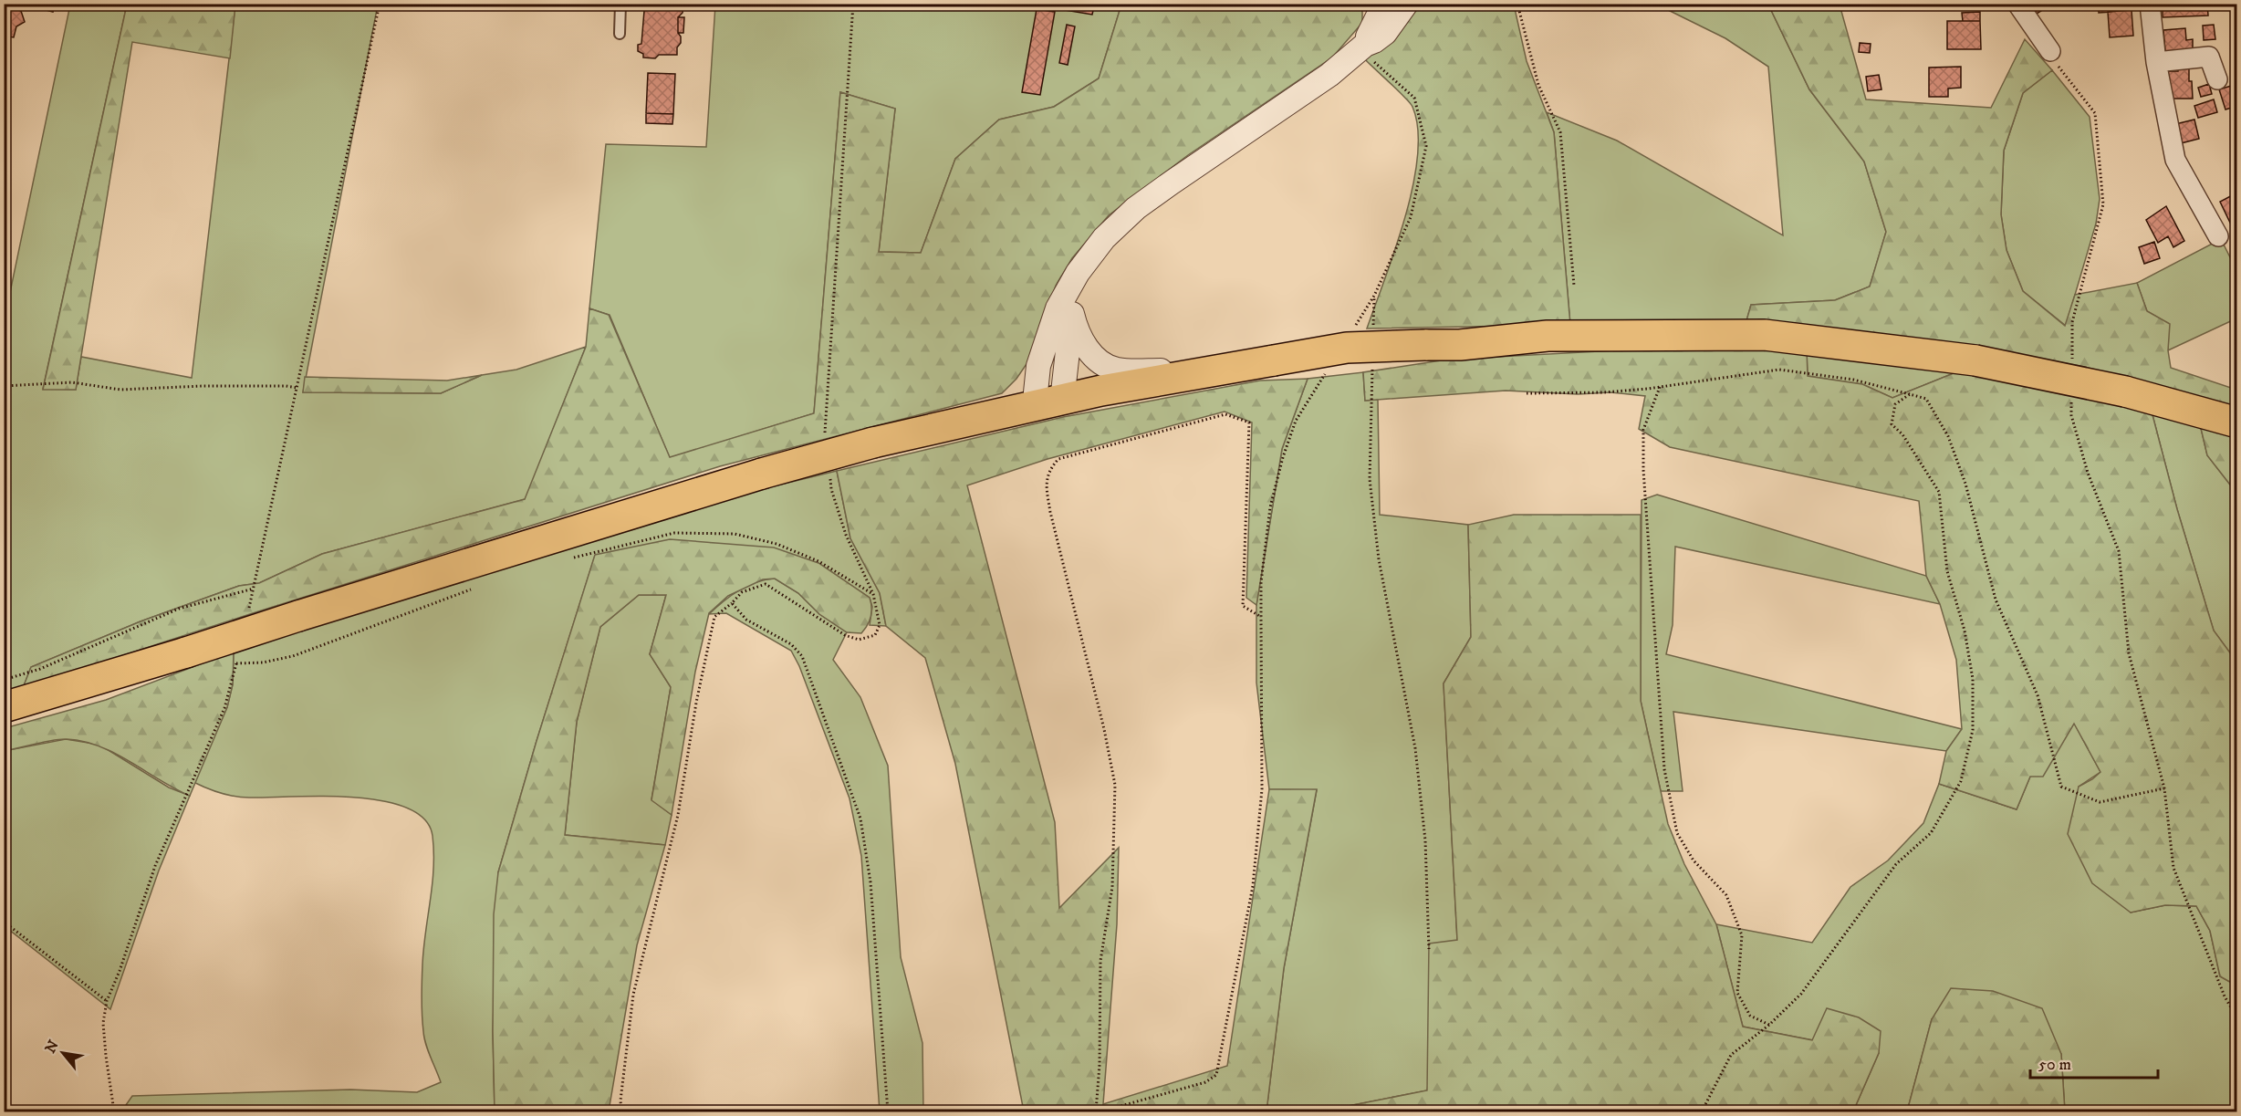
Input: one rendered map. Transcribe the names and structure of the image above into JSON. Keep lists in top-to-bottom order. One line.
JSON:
{"scale_bar":"50 m","north":"top left"}
